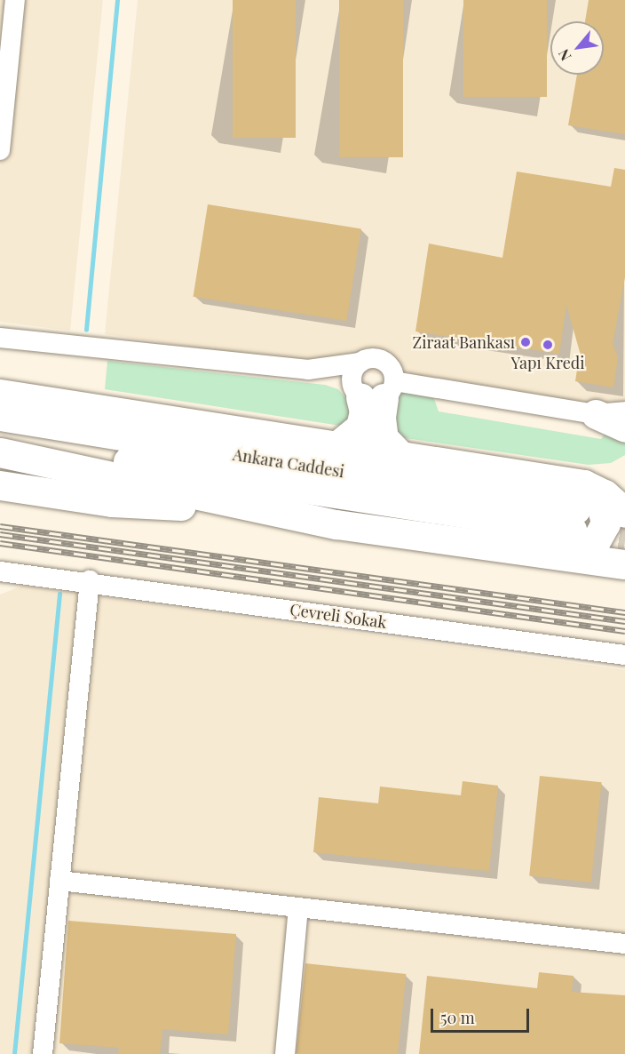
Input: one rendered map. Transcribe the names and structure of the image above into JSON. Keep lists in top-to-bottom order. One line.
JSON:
{"streets":{"highway":["Ankara Caddesi"],"street":["Çevreli Sokak"]},"places":["Ziraat Bankası","Yapı Kredi"],"scale_bar":"50 m","north":"bottom left"}
